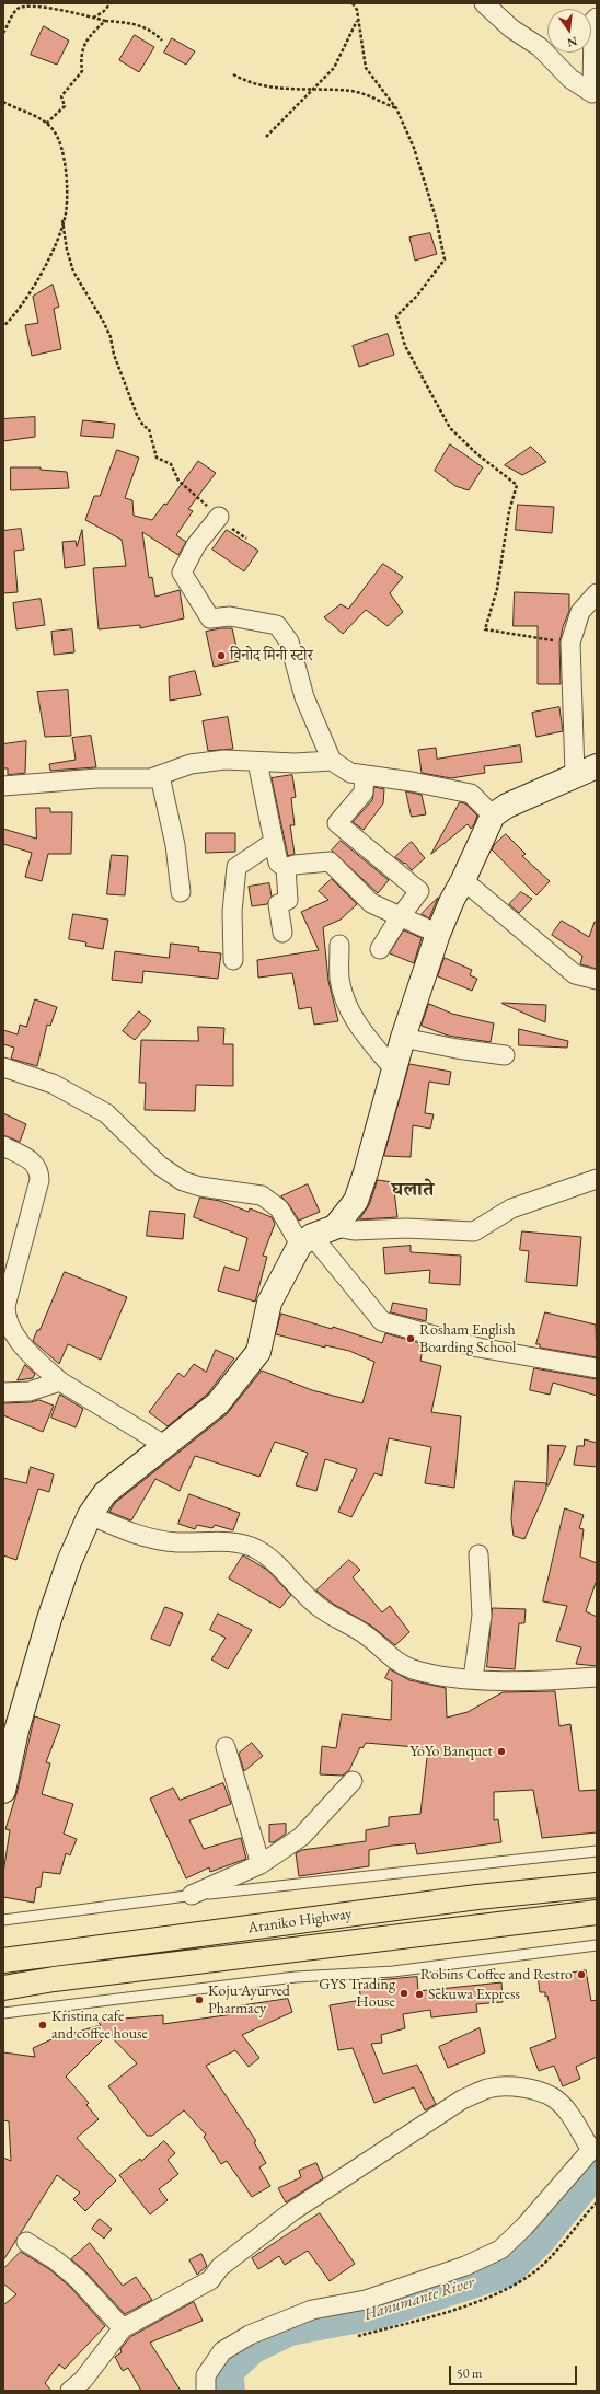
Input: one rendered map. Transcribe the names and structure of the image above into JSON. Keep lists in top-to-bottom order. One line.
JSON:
{"streets":{"highway":["Araniko Highway"]},"districts":["घलाते"],"water":["Hanumante River"],"places":["विनोद मिनी स्टोर","Rosham English Boarding School","YoYo Banquet","Robins Coffee and Restro","GYS Trading House","Sekuwa Express","Koju Ayurved Pharmacy","Kristina cafe and coffee house"],"scale_bar":"50 m","north":"bottom"}
